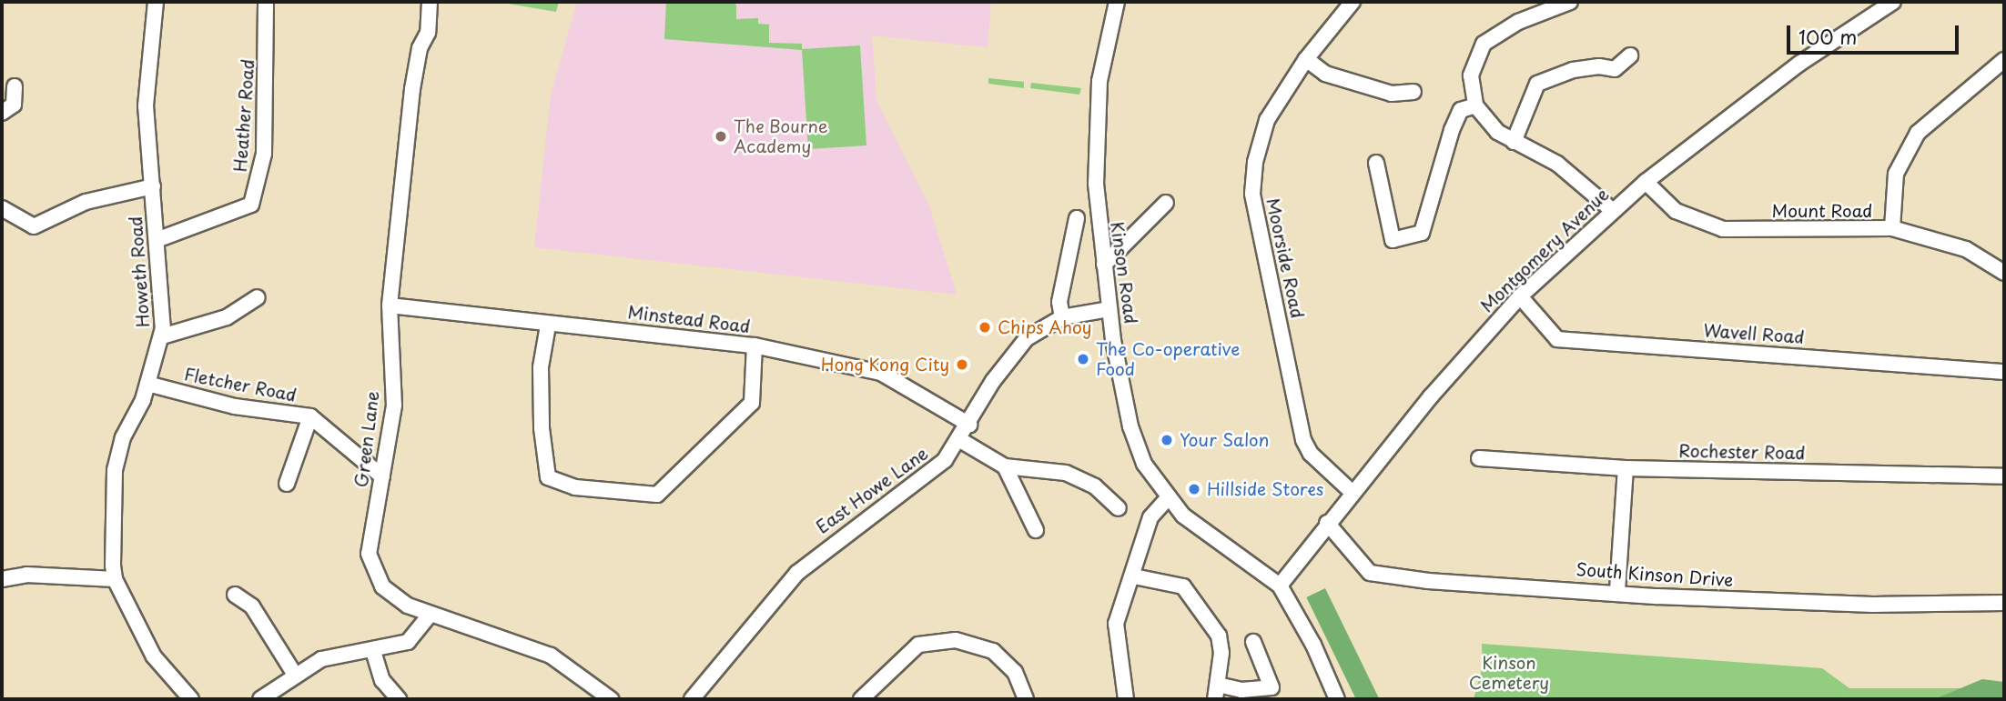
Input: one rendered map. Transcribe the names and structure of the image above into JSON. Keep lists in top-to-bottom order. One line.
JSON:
{"streets":{"street":["Heather Road","Mount Road","Montgomery Avenue","Moorside Road","Howeth Road","Kinson Road","Minstead Road","Wavell Road","Fletcher Road","Green Lane","Rochester Road","East Howe Lane","South Kinson Drive"]},"crossings":[["Heather Road","Howeth Road"],["Mount Road","Montgomery Avenue"],["Montgomery Avenue","Moorside Road"],["Montgomery Avenue","Kinson Road"],["Montgomery Avenue","Wavell Road"],["Montgomery Avenue","South Kinson Drive"],["Howeth Road","Fletcher Road"],["Kinson Road","East Howe Lane"],["Minstead Road","Green Lane"],["Minstead Road","East Howe Lane"],["Fletcher Road","Green Lane"]],"parks":["Kinson Cemetery"],"places":["The Bourne Academy","Chips Ahoy","The Co-operative Food","Hong Kong City","Your Salon","Hillside Stores"],"scale_bar":"100 m"}
